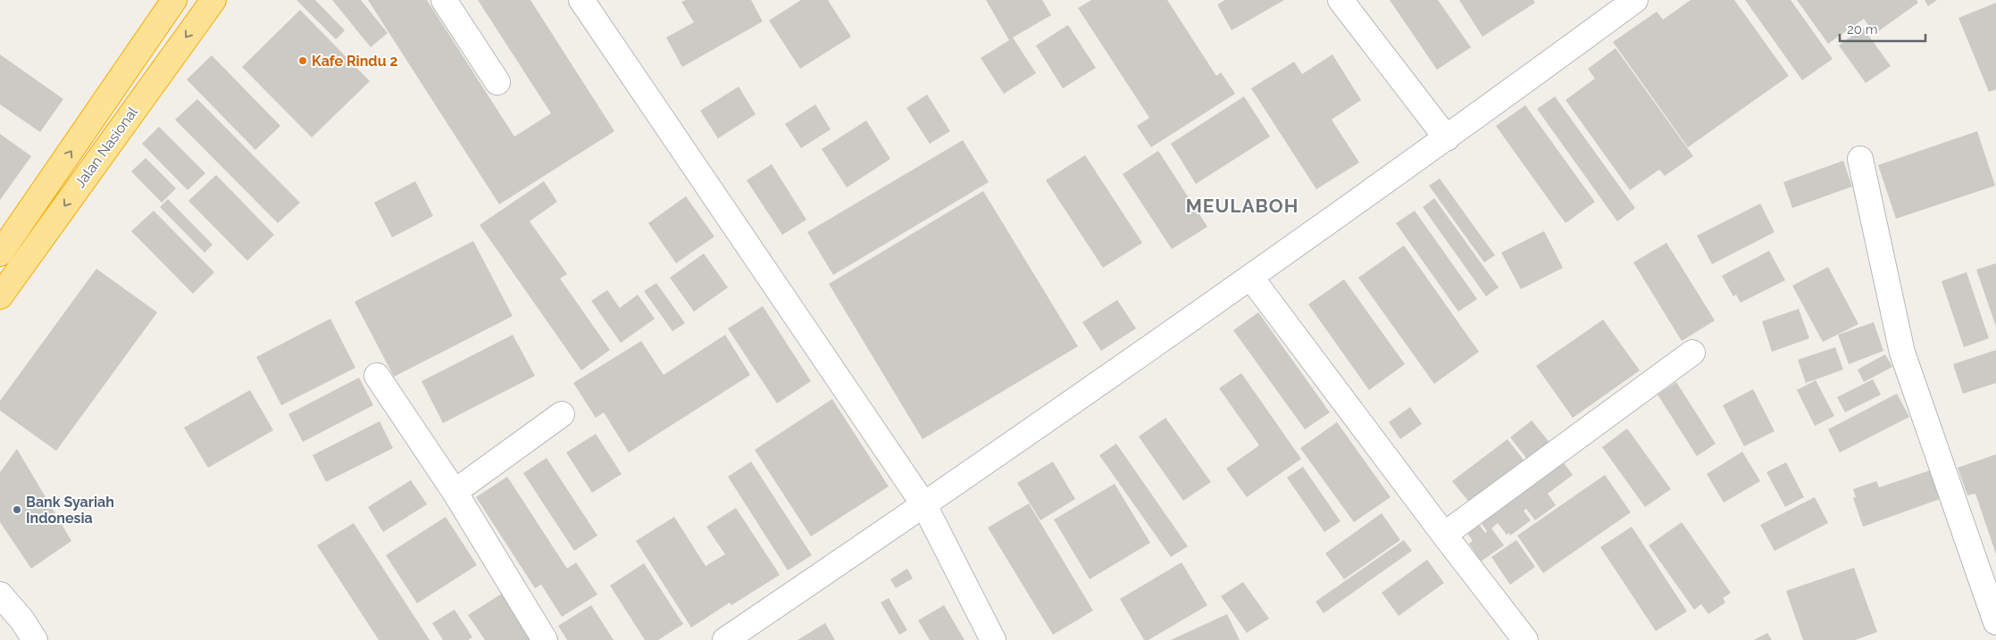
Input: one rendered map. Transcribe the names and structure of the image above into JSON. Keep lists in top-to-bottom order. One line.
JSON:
{"streets":{"highway":["Jalan Nasional"]},"districts":["MEULABOH"],"places":["Kafe Rindu 2","Bank Syariah Indonesia"],"scale_bar":"20 m"}
